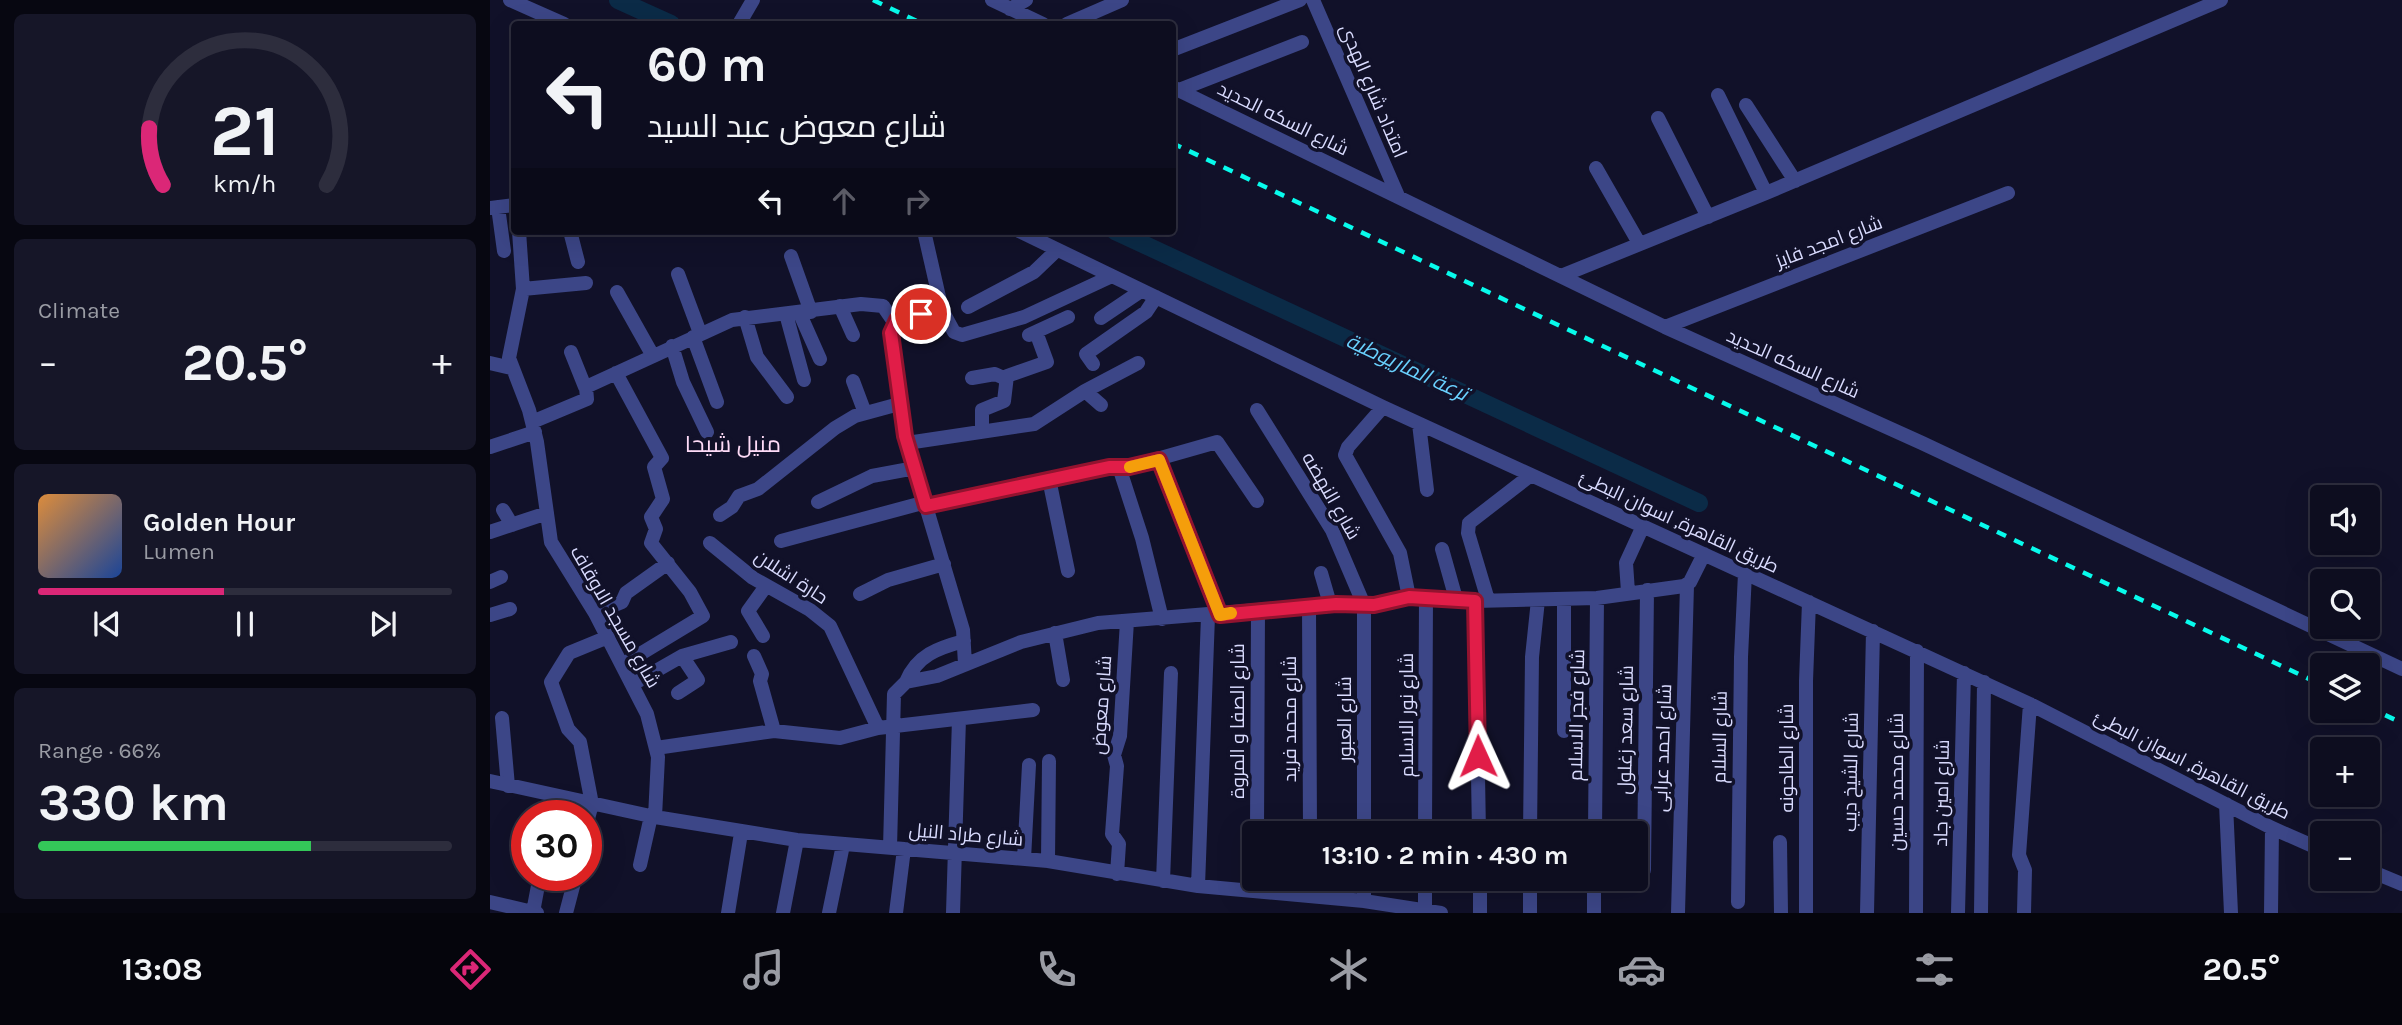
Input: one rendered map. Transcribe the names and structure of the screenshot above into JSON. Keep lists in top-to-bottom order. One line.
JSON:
{"streets":{"street":["امتداد شارع الهدى","شارع السكه الحديد","شارع امجد فايز","شارع النهضه","طريق القاهرة, اسوان البطئ","حارة اشلان","شارع مسجد الاوقاف","شارع معوض","شارع نور الاسلام","شارع فجر الاسلام","شارع محمد فريد","شارع العبور","شارع الصفا و المروة","شارع سعد زغلول","شارع السلام","شارع احمد عرابى","شارع الطاحونه","شارع الشيخ ديب","شارع محمد حسين","شارع امين جاد","شارع طراد النيل"]},"crossings":[["امتداد شارع الهدى","شارع السكه الحديد"],["شارع السكه الحديد","شارع امجد فايز"],["شارع النهضه","شارع العبور"],["طريق القاهرة, اسوان البطئ","شارع السلام"],["طريق القاهرة, اسوان البطئ","شارع الطاحونه"],["طريق القاهرة, اسوان البطئ","شارع الشيخ ديب"],["طريق القاهرة, اسوان البطئ","شارع محمد حسين"],["طريق القاهرة, اسوان البطئ","شارع امين جاد"],["شارع مسجد الاوقاف","شارع طراد النيل"],["شارع معوض","شارع طراد النيل"]],"districts":["منيل شيحا"],"water":["ترعة الماريوطية"],"page":{"turn":["60 m","شارع معوض عبد السيد"],"tile":["Climate",["Range · 66%","330 km"]],"heat":["−","20.5°","+"],"map_buttons":["+","−"],"song":["Golden Hour","Lumen"],"limit":"30","trip":"13:10 · 2 min · 430 m","tabs":["13:08","20.5°"],"gauge":["21","km/h"]}}
